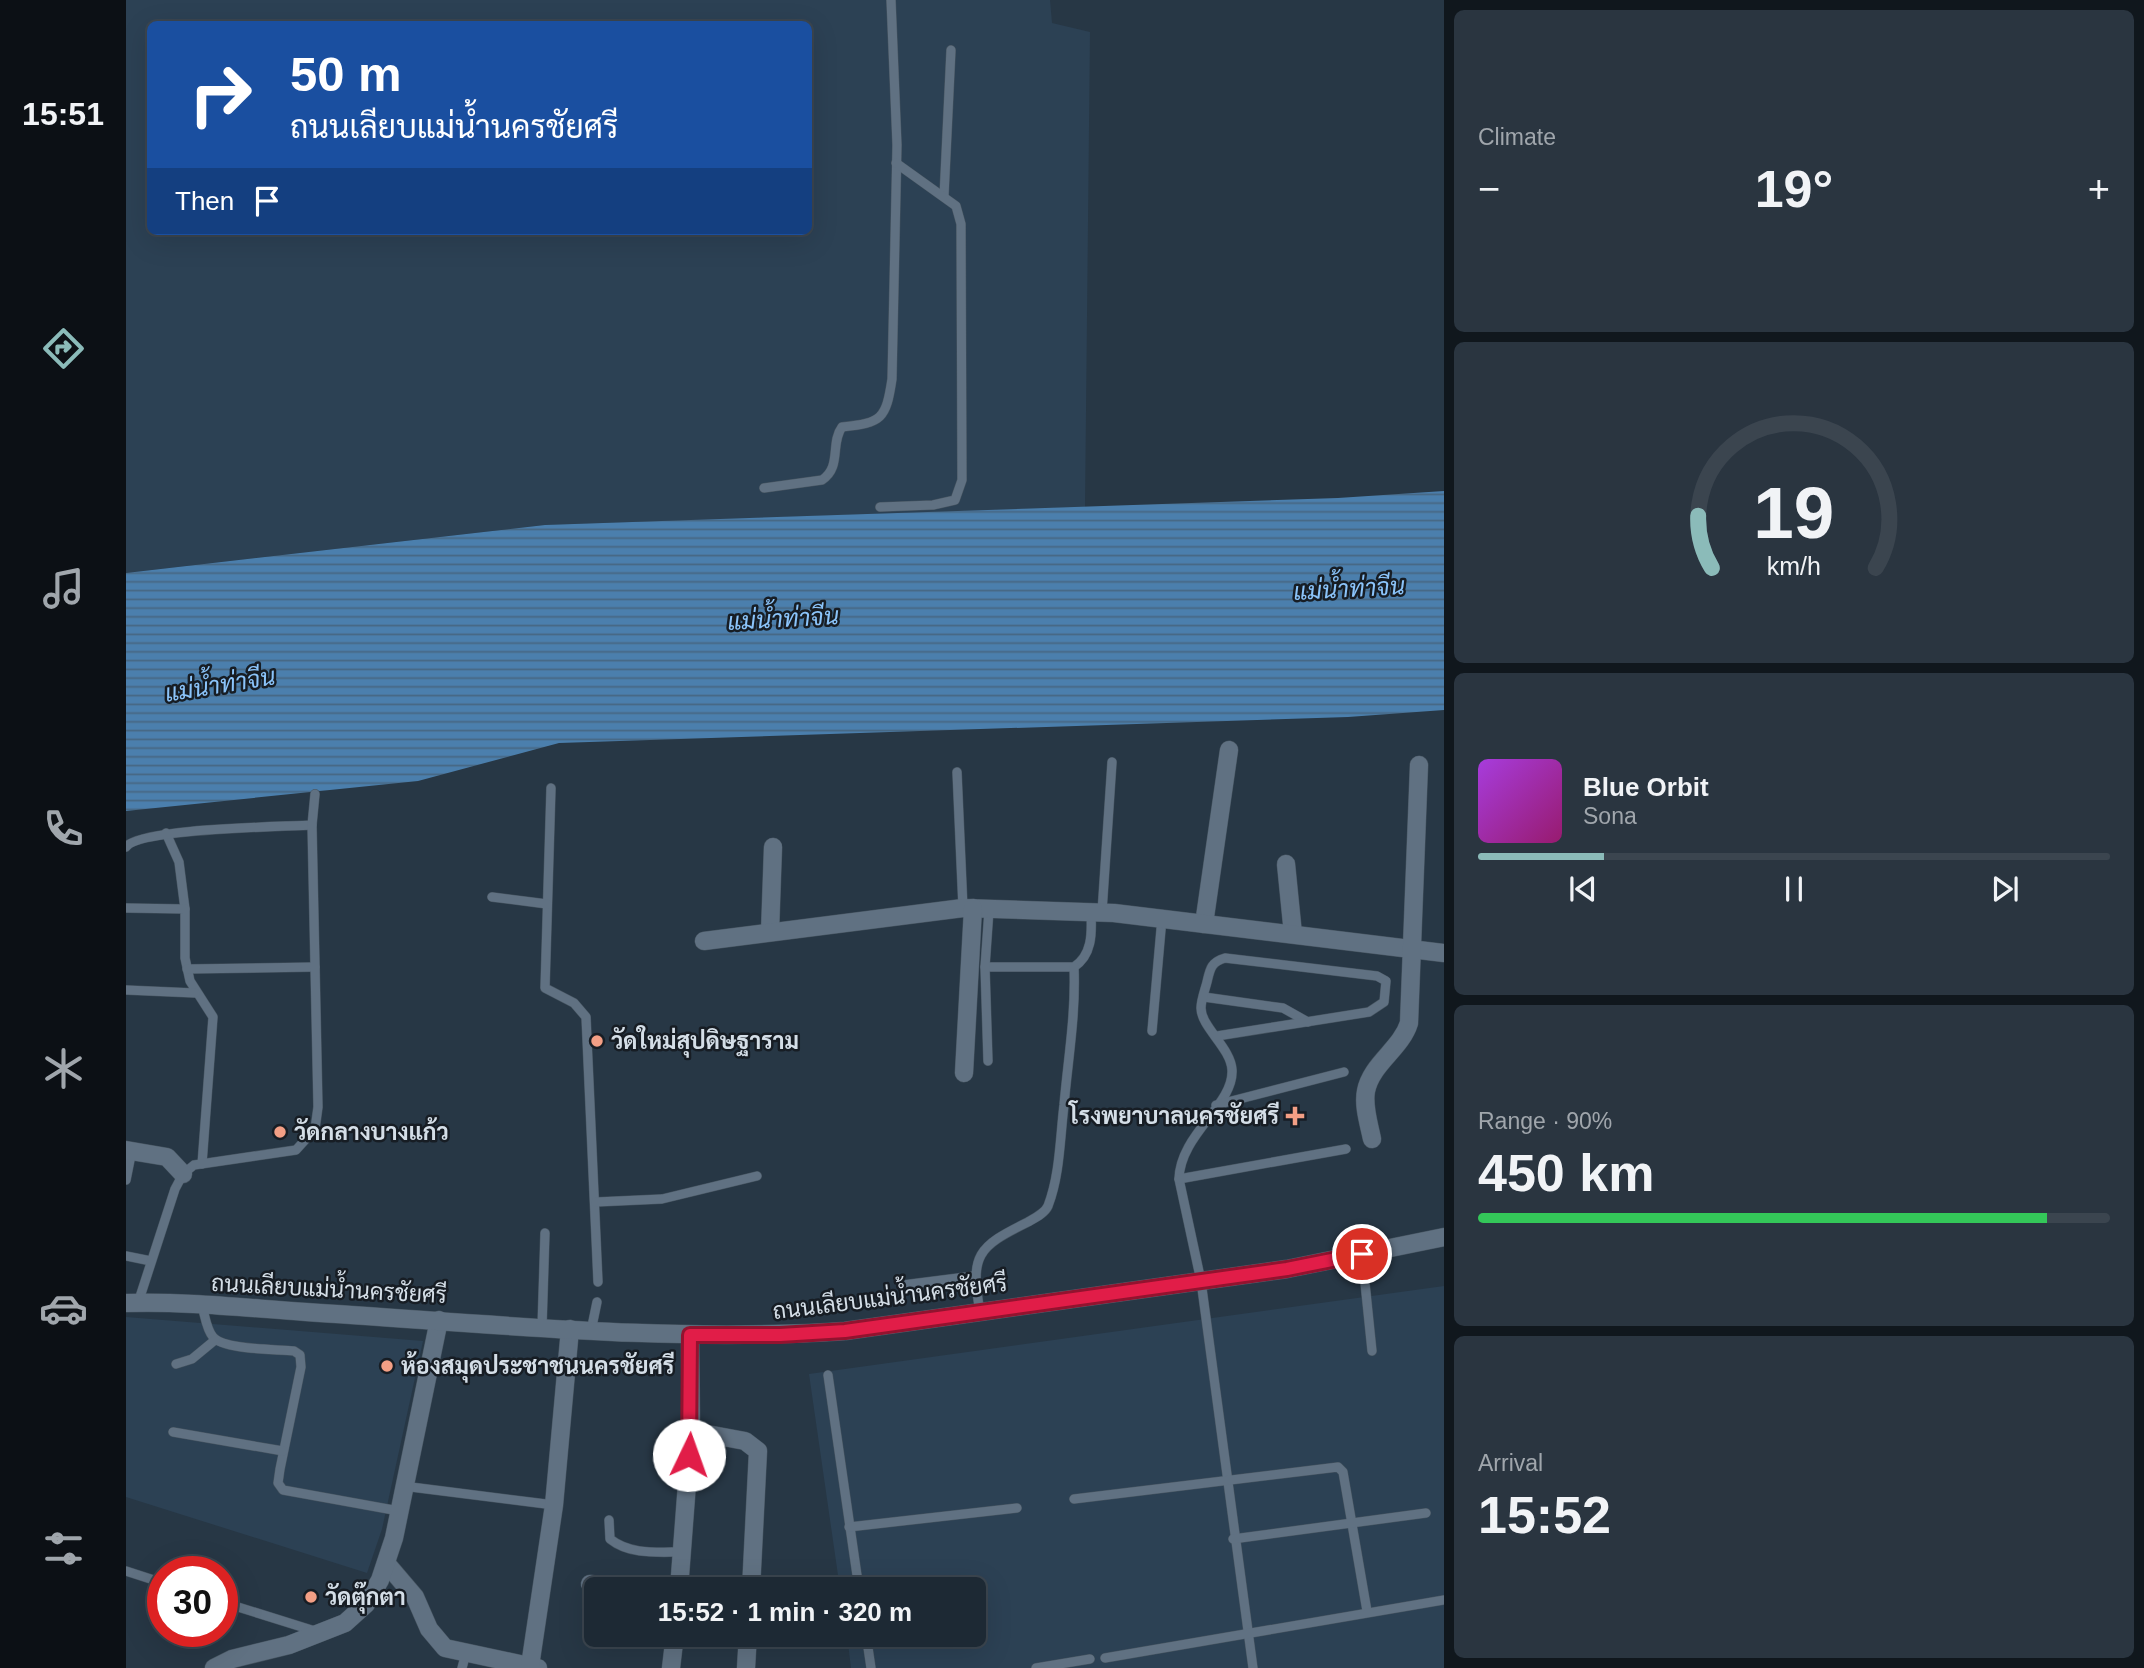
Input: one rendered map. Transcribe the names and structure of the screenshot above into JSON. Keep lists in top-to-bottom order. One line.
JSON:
{"streets":{"street":["ถนนเลียบแม่น้ำนครชัยศรี"]},"water":["แม่น้ำท่าจีน"],"places":{"other":["วัดใหม่สุปดิษฐาราม","วัดกลางบางแก้ว","ห้องสมุดประชาชนนครชัยศรี","วัดตุ๊กตา"],"health":["โรงพยาบาลนครชัยศรี"]},"page":{"tabs":"15:51","tile":["Climate",["Range · 90%","450 km"],["Arrival","15:52"]],"turn":["50 m","ถนนเลียบแม่น้ำนครชัยศรี"],"heat":["−","19°","+"],"then":"Then","song":["Blue Orbit","Sona"],"limit":"30","trip":"15:52 · 1 min · 320 m","gauge":["19","km/h"]}}
